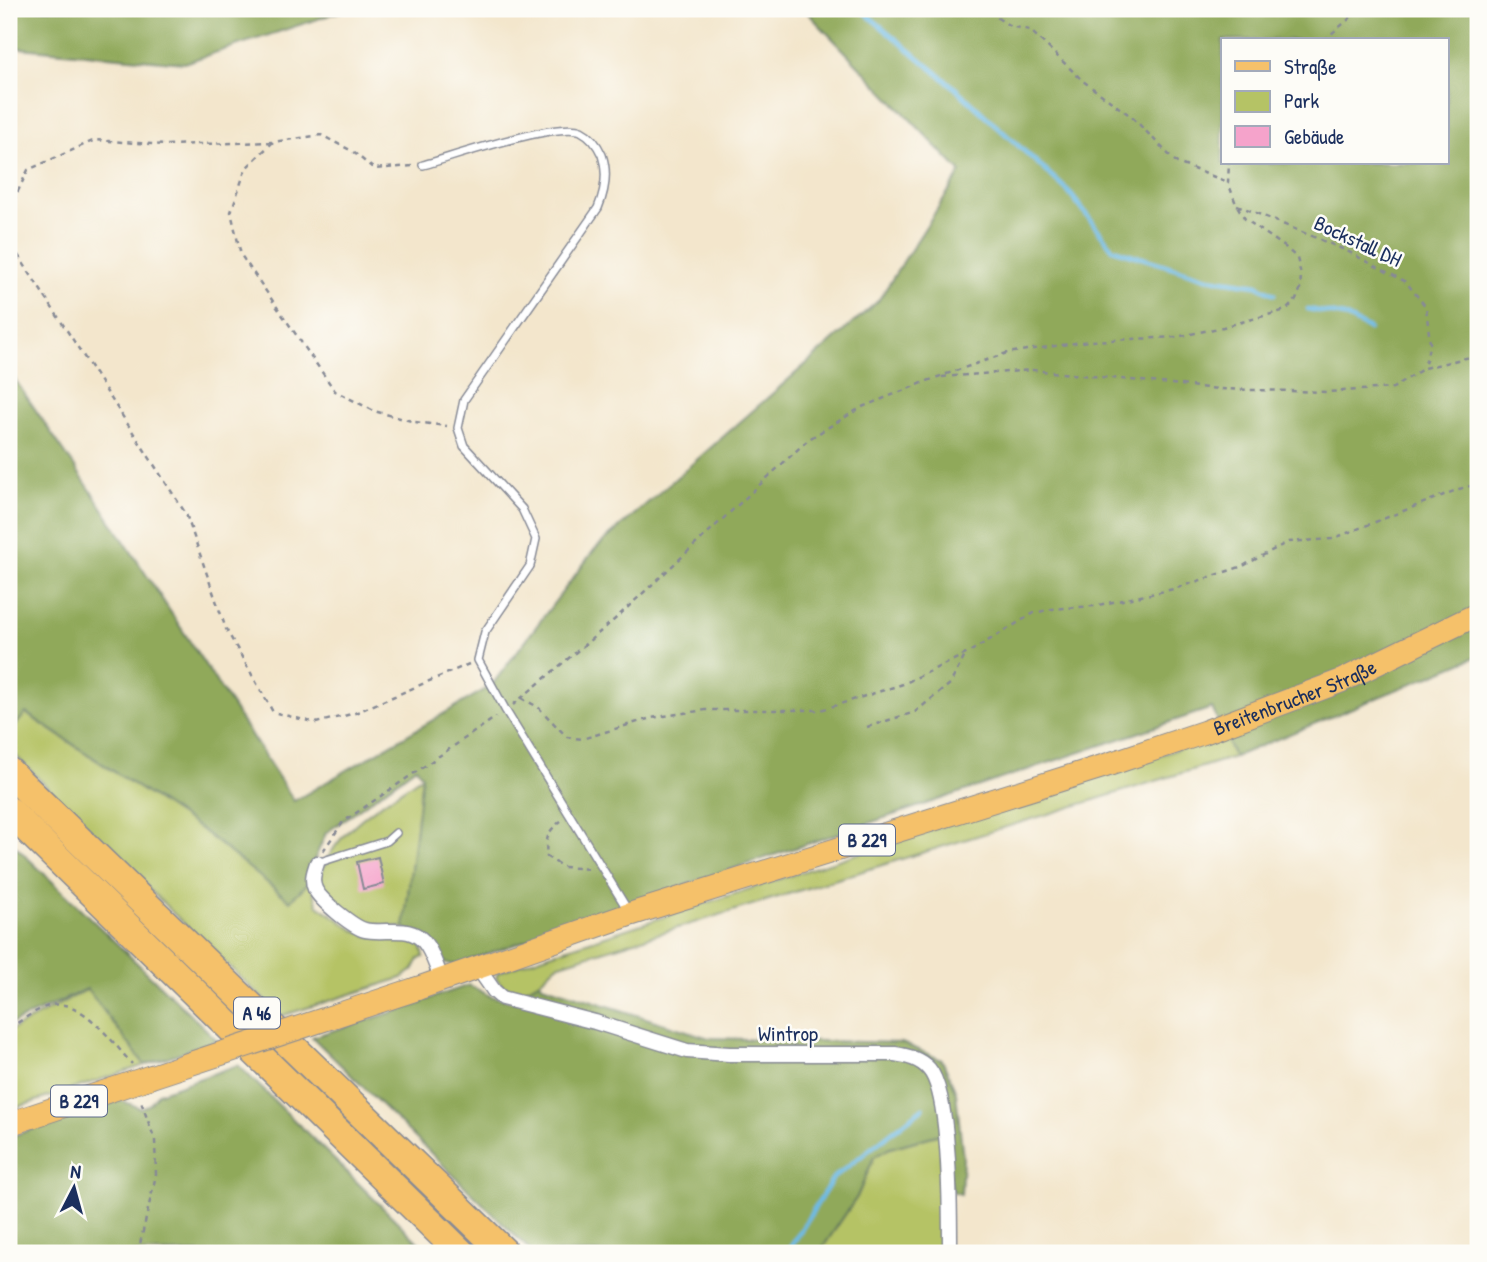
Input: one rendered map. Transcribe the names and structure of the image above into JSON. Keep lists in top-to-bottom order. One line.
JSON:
{"streets":{"highway":["A 46"],"main road":["Breitenbrucher Straße","B 229"],"street":["Wintrop"],"path":["Bockstall DH"]},"crossings":[["Breitenbrucher Straße","B 229"],["B 229","Wintrop"]],"legend":["Straße","Park","Gebäude"],"north":"top"}
